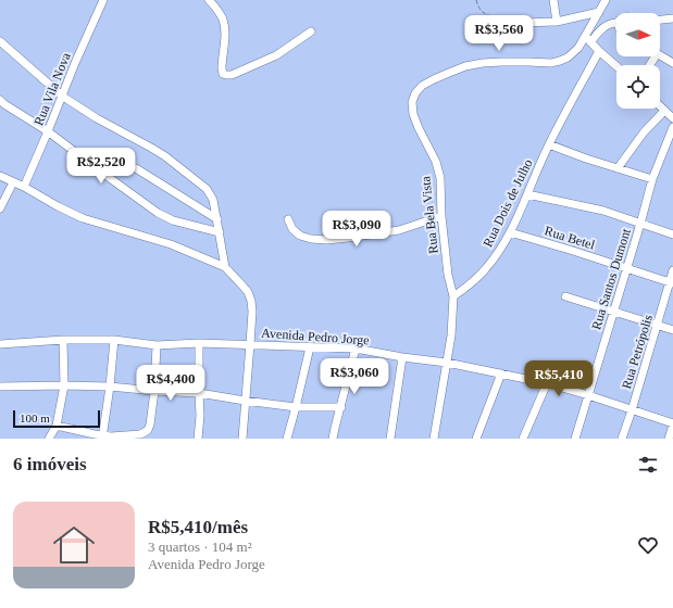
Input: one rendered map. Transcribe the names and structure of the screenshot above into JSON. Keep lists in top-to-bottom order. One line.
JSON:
{"streets":{"street":["Rua Vila Nova","Rua Dois de Julho","Rua Bela Vista","Rua Betel","Rua Santos Dumont","Avenida Pedro Jorge","Rua Petrópolis"]},"crossings":[["Rua Dois de Julho","Rua Bela Vista"],["Rua Dois de Julho","Rua Betel"],["Rua Betel","Rua Santos Dumont"],["Rua Betel","Rua Petrópolis"],["Rua Santos Dumont","Avenida Pedro Jorge"],["Avenida Pedro Jorge","Rua Petrópolis"]],"scale_bar":"100 m","north":"right","page":{"price":["R$3,560","R$2,520","R$3,090","R$3,060","R$5,410","R$4,400"],"scale":"100 m","heading":"6 imóveis","list":[{"name":"R$5,410/mês","note":"3 quartos · 104 m² · Avenida Pedro Jorge"}]}}
